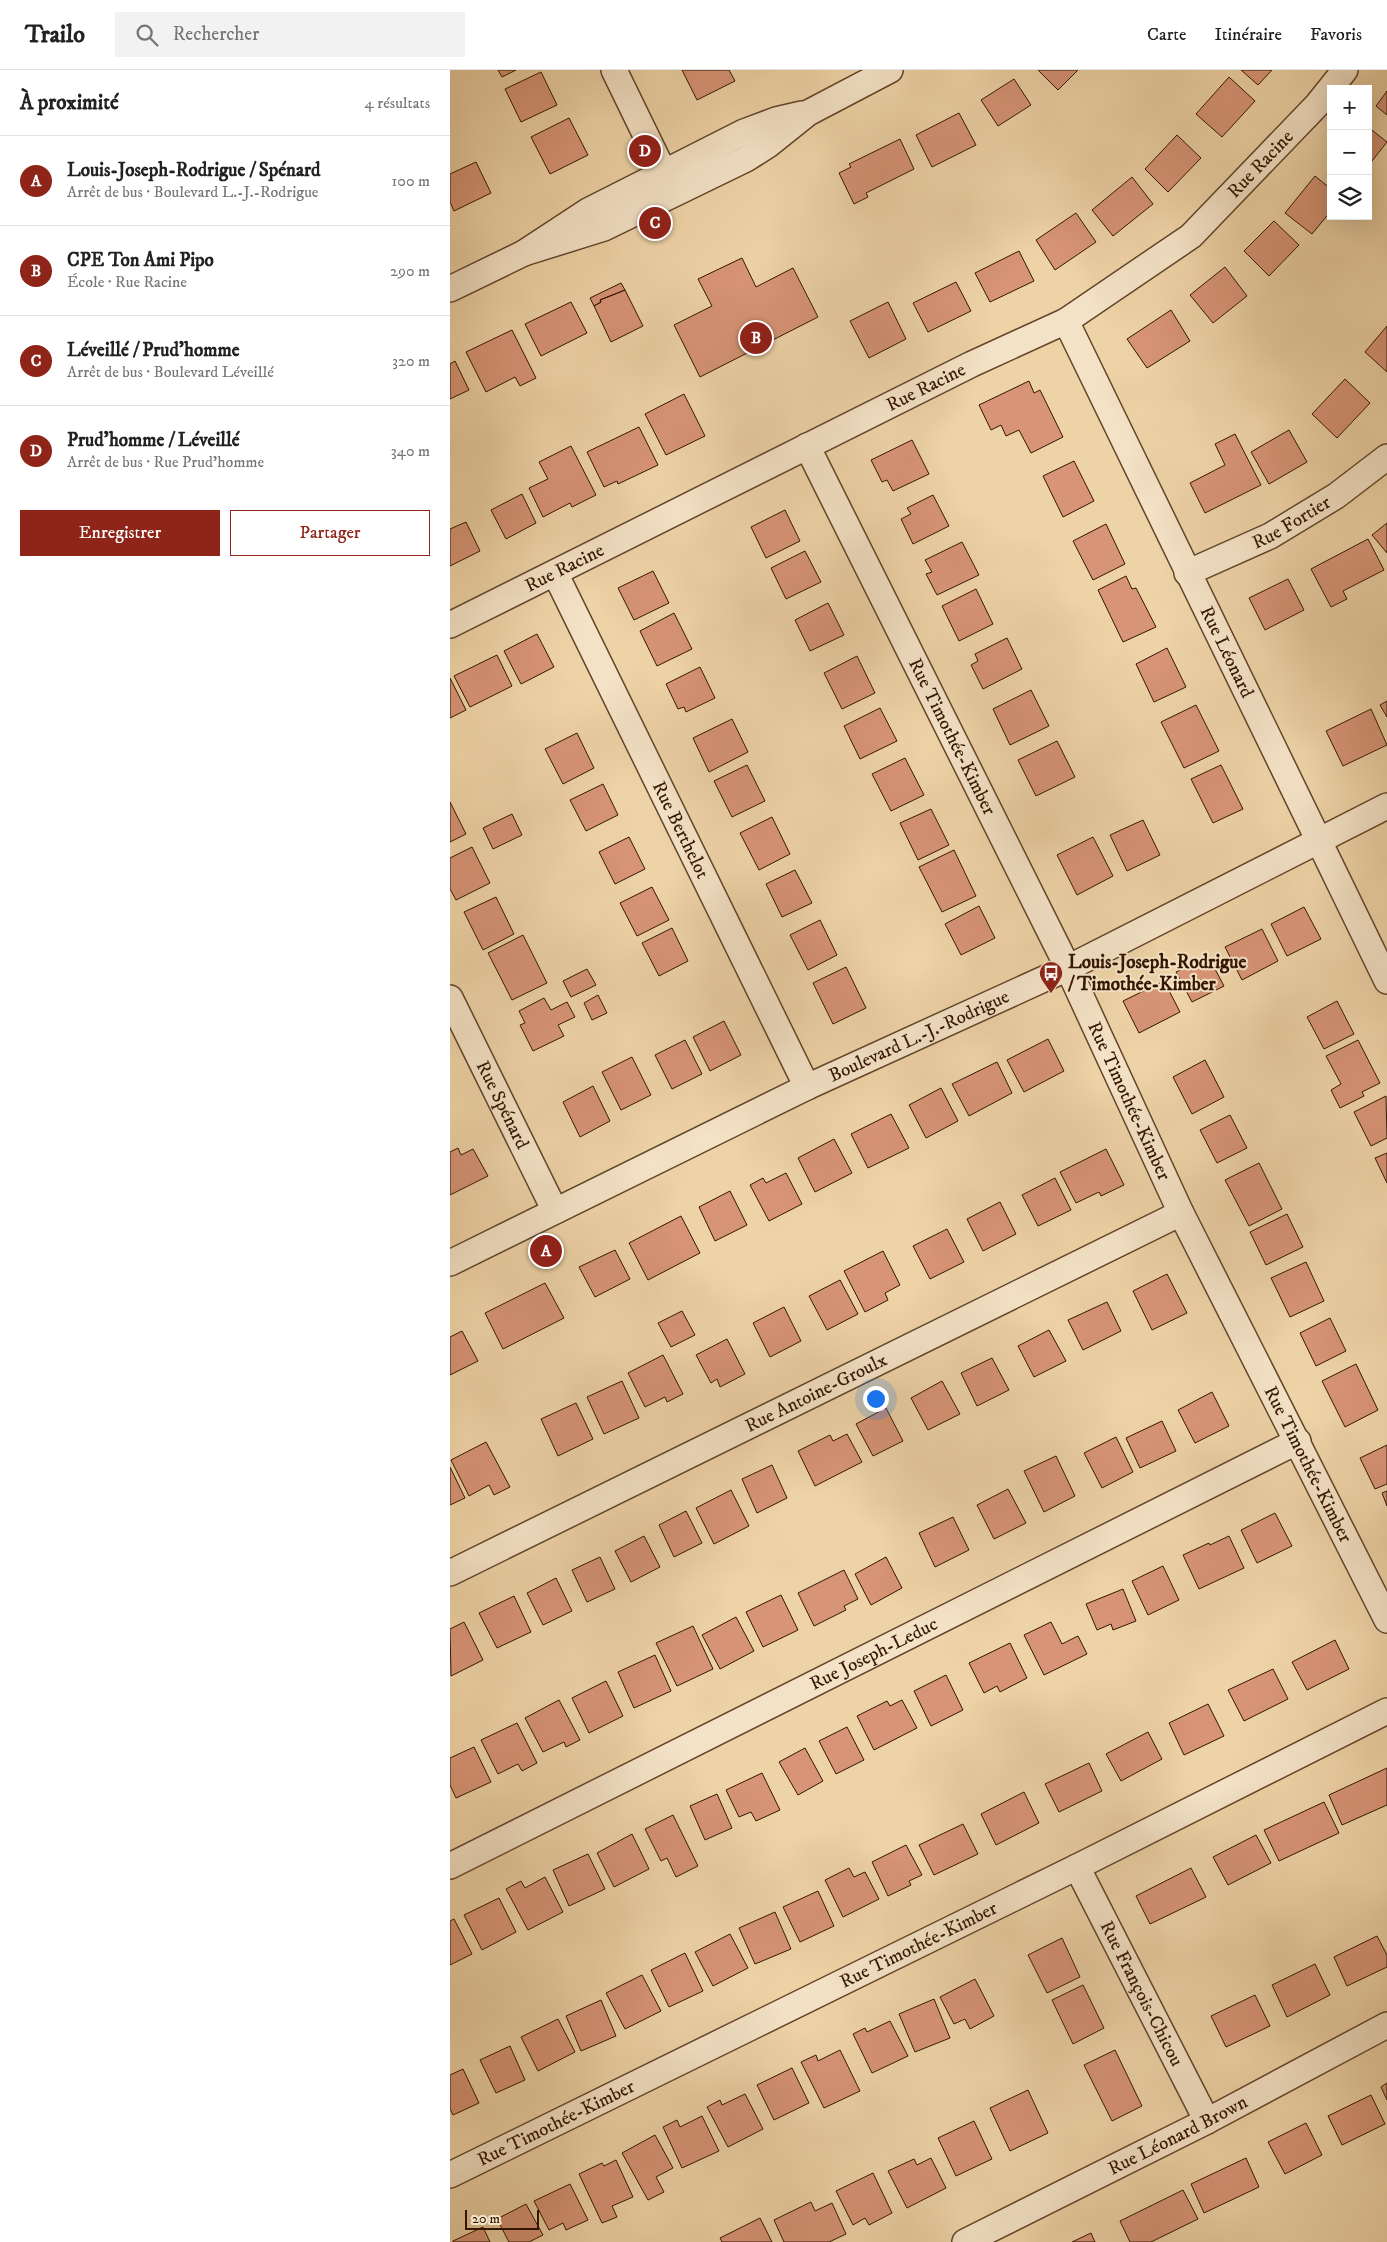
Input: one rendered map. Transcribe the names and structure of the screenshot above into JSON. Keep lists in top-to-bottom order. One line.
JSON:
{"streets":{"street":["Rue Racine","Rue Fortier","Rue Léonard","Rue Timothée-Kimber","Rue Berthelot","Boulevard L.-J.-Rodrigue","Rue Spénard","Rue Antoine-Groulx","Rue Joseph-Leduc","Rue François-Chicou","Rue Léonard Brown"]},"crossings":[["Rue Racine","Rue Léonard"],["Rue Racine","Rue Timothée-Kimber"],["Rue Racine","Rue Berthelot"],["Rue Fortier","Rue Léonard"],["Rue Léonard","Boulevard L.-J.-Rodrigue"],["Rue Timothée-Kimber","Boulevard L.-J.-Rodrigue"],["Rue Timothée-Kimber","Rue Antoine-Groulx"],["Rue Timothée-Kimber","Rue Joseph-Leduc"],["Rue Timothée-Kimber","Rue François-Chicou"],["Rue Berthelot","Boulevard L.-J.-Rodrigue"],["Boulevard L.-J.-Rodrigue","Rue Spénard"],["Rue François-Chicou","Rue Léonard Brown"]],"places":{"bus stop":["Louis-Joseph-Rodrigue / Timothée-Kimber"]},"scale_bar":"20 m","page":{"header":"Trailo","search":"Rechercher","nav":["Carte","Itinéraire","Favoris"],"heading":["À proximité","4 résultats"],"map_buttons":["+","−"],"pins":["D","C","B","A"],"list":[{"mark":"A","name":"Louis-Joseph-Rodrigue / Spénard","note":"Arrêt de bus · Boulevard L.-J.-Rodrigue","value":"100 m"},{"mark":"B","name":"CPE Ton Ami Pipo","note":"École · Rue Racine","value":"290 m"},{"mark":"C","name":"Léveillé / Prud'homme","note":"Arrêt de bus · Boulevard Léveillé","value":"320 m"},{"mark":"D","name":"Prud'homme / Léveillé","note":"Arrêt de bus · Rue Prud'homme","value":"340 m"}],"buttons":["Enregistrer","Partager"],"scale":"20 m"}}
